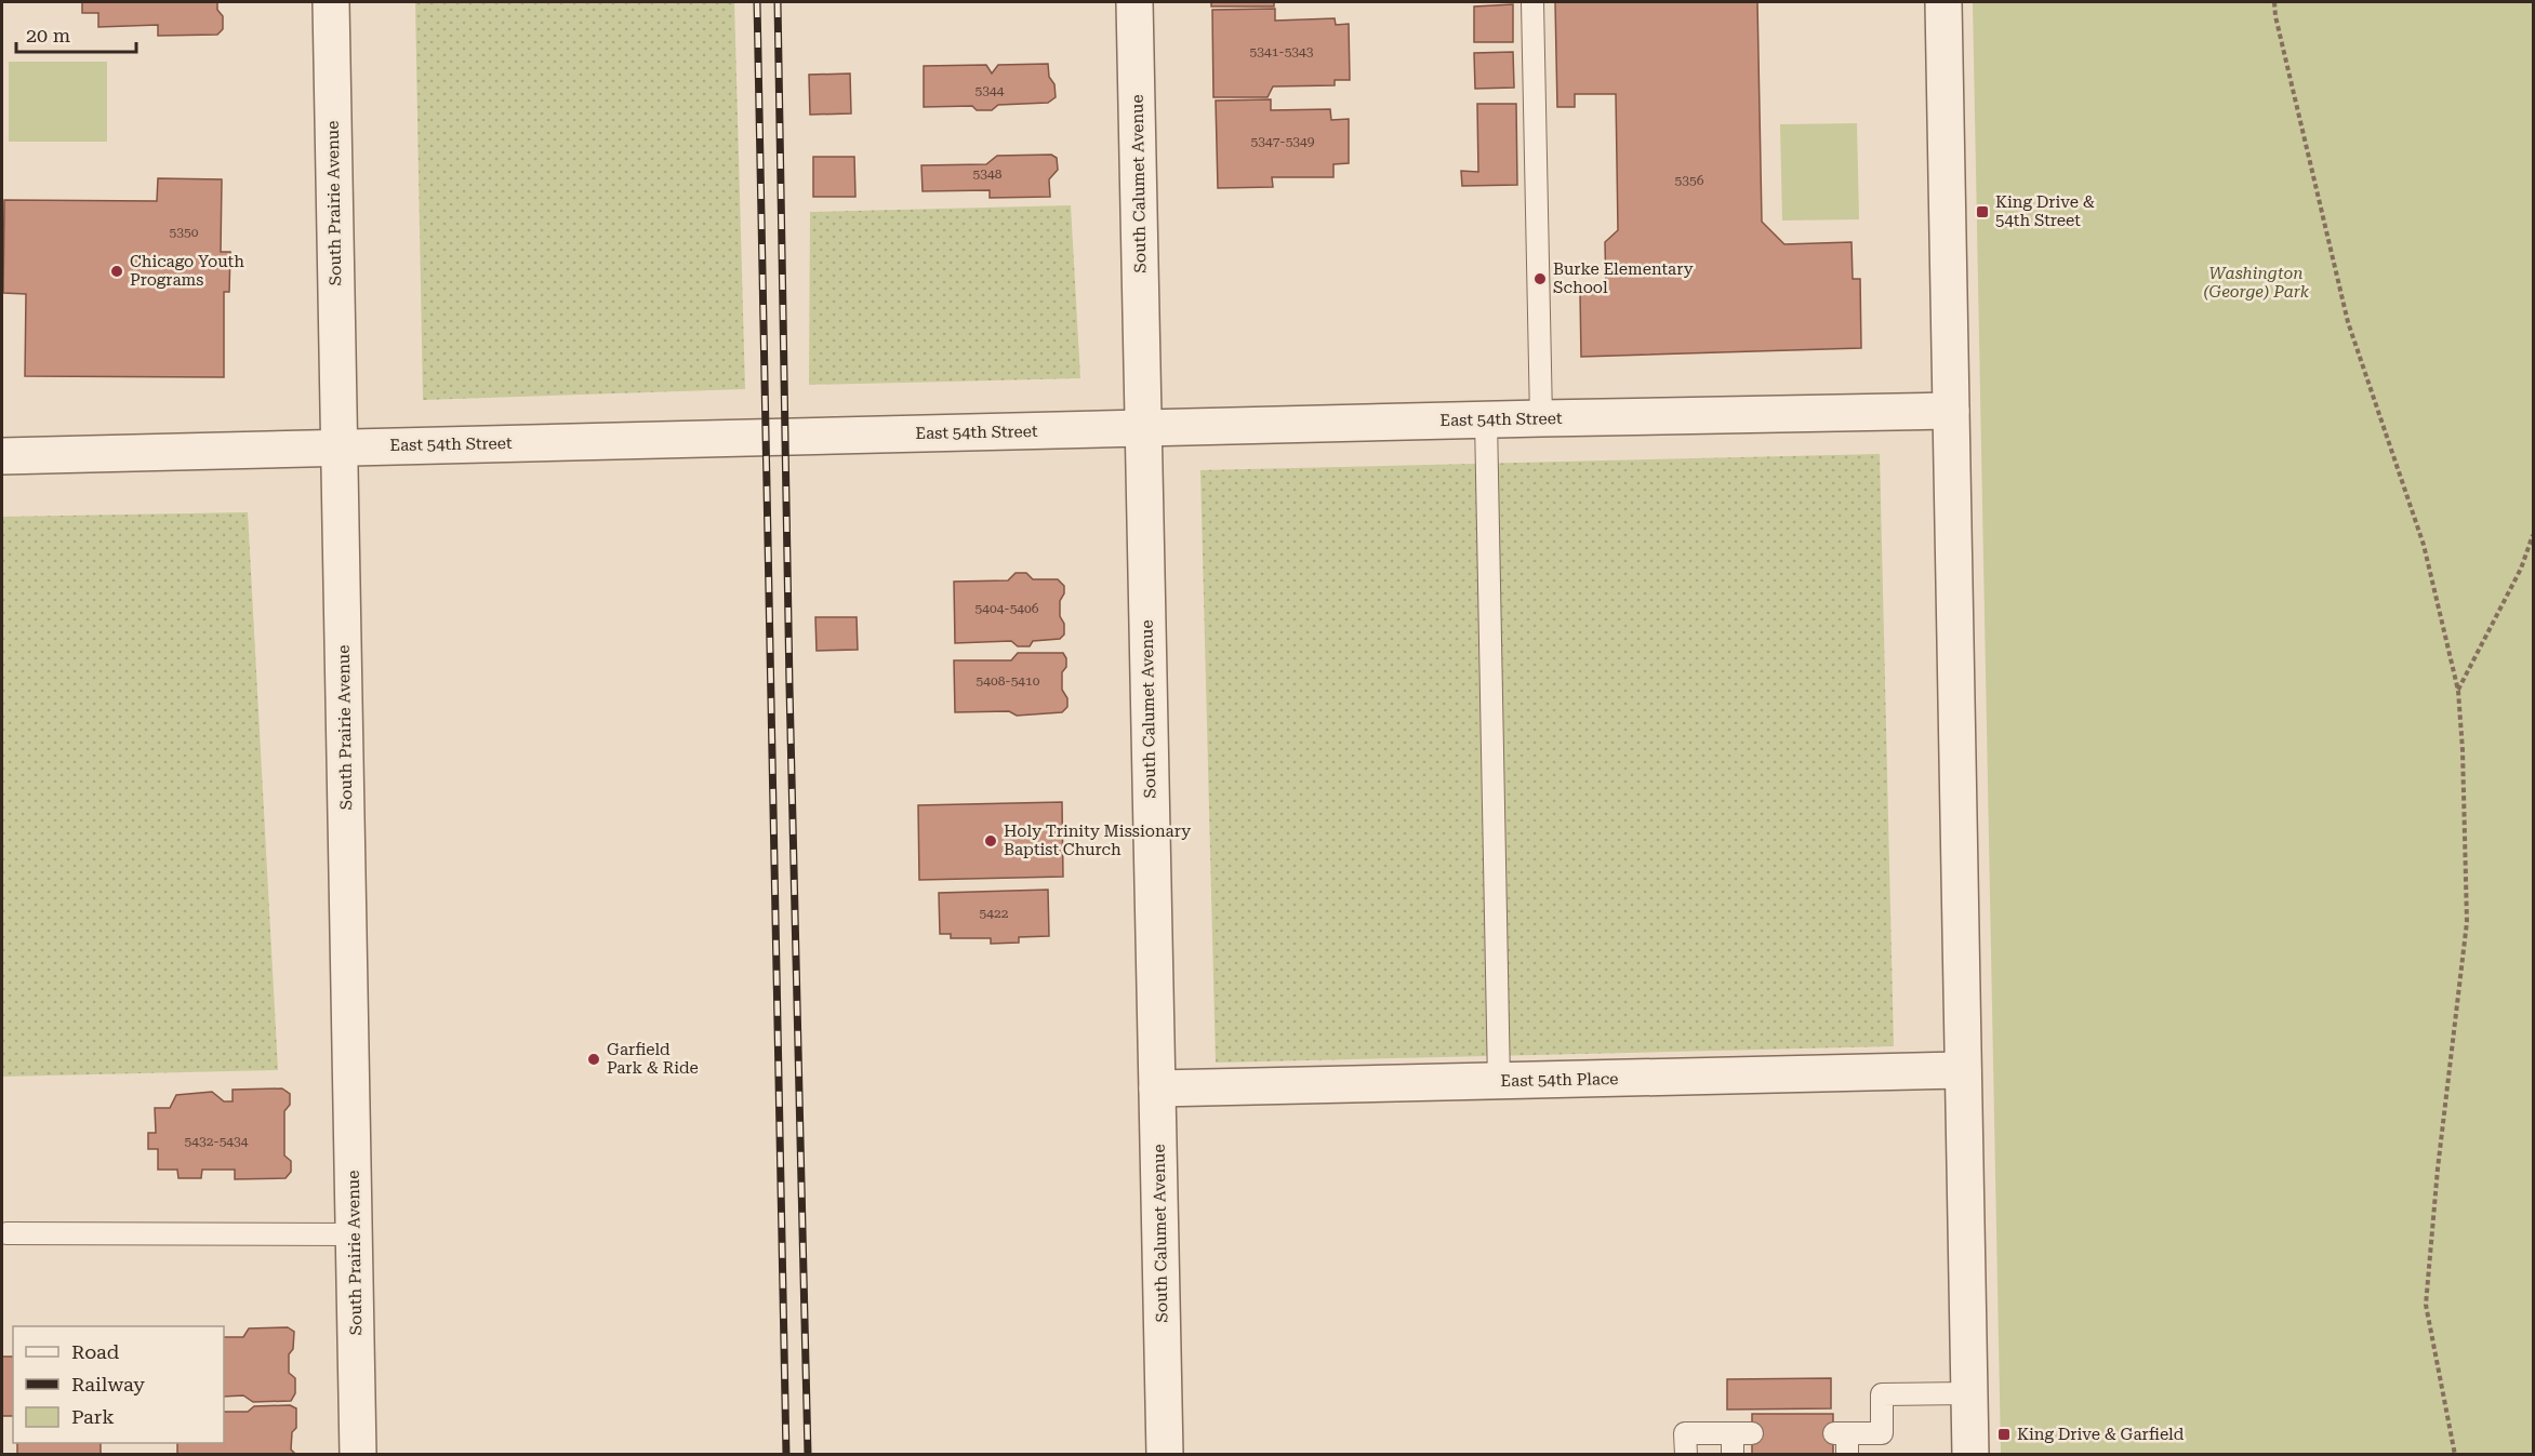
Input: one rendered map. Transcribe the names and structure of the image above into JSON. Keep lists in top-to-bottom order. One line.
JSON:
{"streets":{"street":["South Calumet Avenue","South Prairie Avenue","East 54th Street","East 54th Place"]},"crossings":[["South Calumet Avenue","East 54th Street"],["South Calumet Avenue","East 54th Place"],["South Prairie Avenue","East 54th Street"]],"parks":["Washington (George) Park"],"places":{"transit":["King Drive & 54th Street","King Drive & Garfield"],"other":["Chicago Youth Programs","Burke Elementary School","Holy Trinity Missionary Baptist Church","Garfield Park & Ride"]},"house_numbers":["5341-5343","5344","5347-5349","5348","5356","5350","5404-5406","5408-5410","5422","5432-5434"],"legend":["Road","Railway","Park"],"scale_bar":"20 m"}
